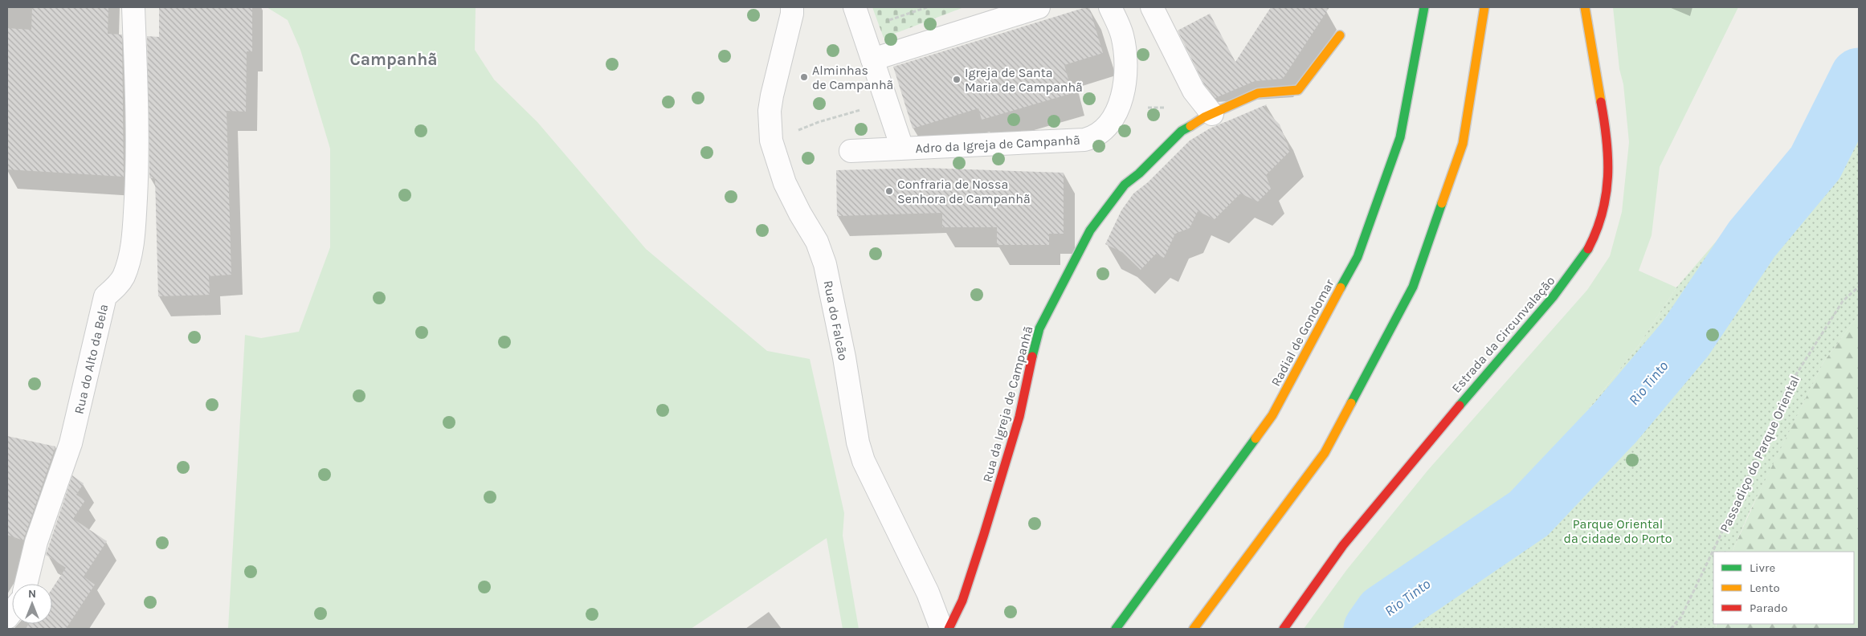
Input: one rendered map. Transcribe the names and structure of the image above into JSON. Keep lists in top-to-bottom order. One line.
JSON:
{"streets":{"main road":["Radial de Gondomar","Estrada da Circunvalação","Rua da Igreja de Campanhã"],"street":["Adro da Igreja de Campanhã","Rua do Falcão","Rua do Alto da Bela"],"path":["Passadiço do Parque Oriental"]},"districts":["Campanhã"],"water":["Rio Tinto"],"parks":["Parque Oriental da cidade do Porto"],"places":["Alminhas de Campanhã","Igreja de Santa Maria de Campanhã","Confraria de Nossa Senhora de Campanhã"],"legend":["Livre","Lento","Parado"],"north":"top"}
